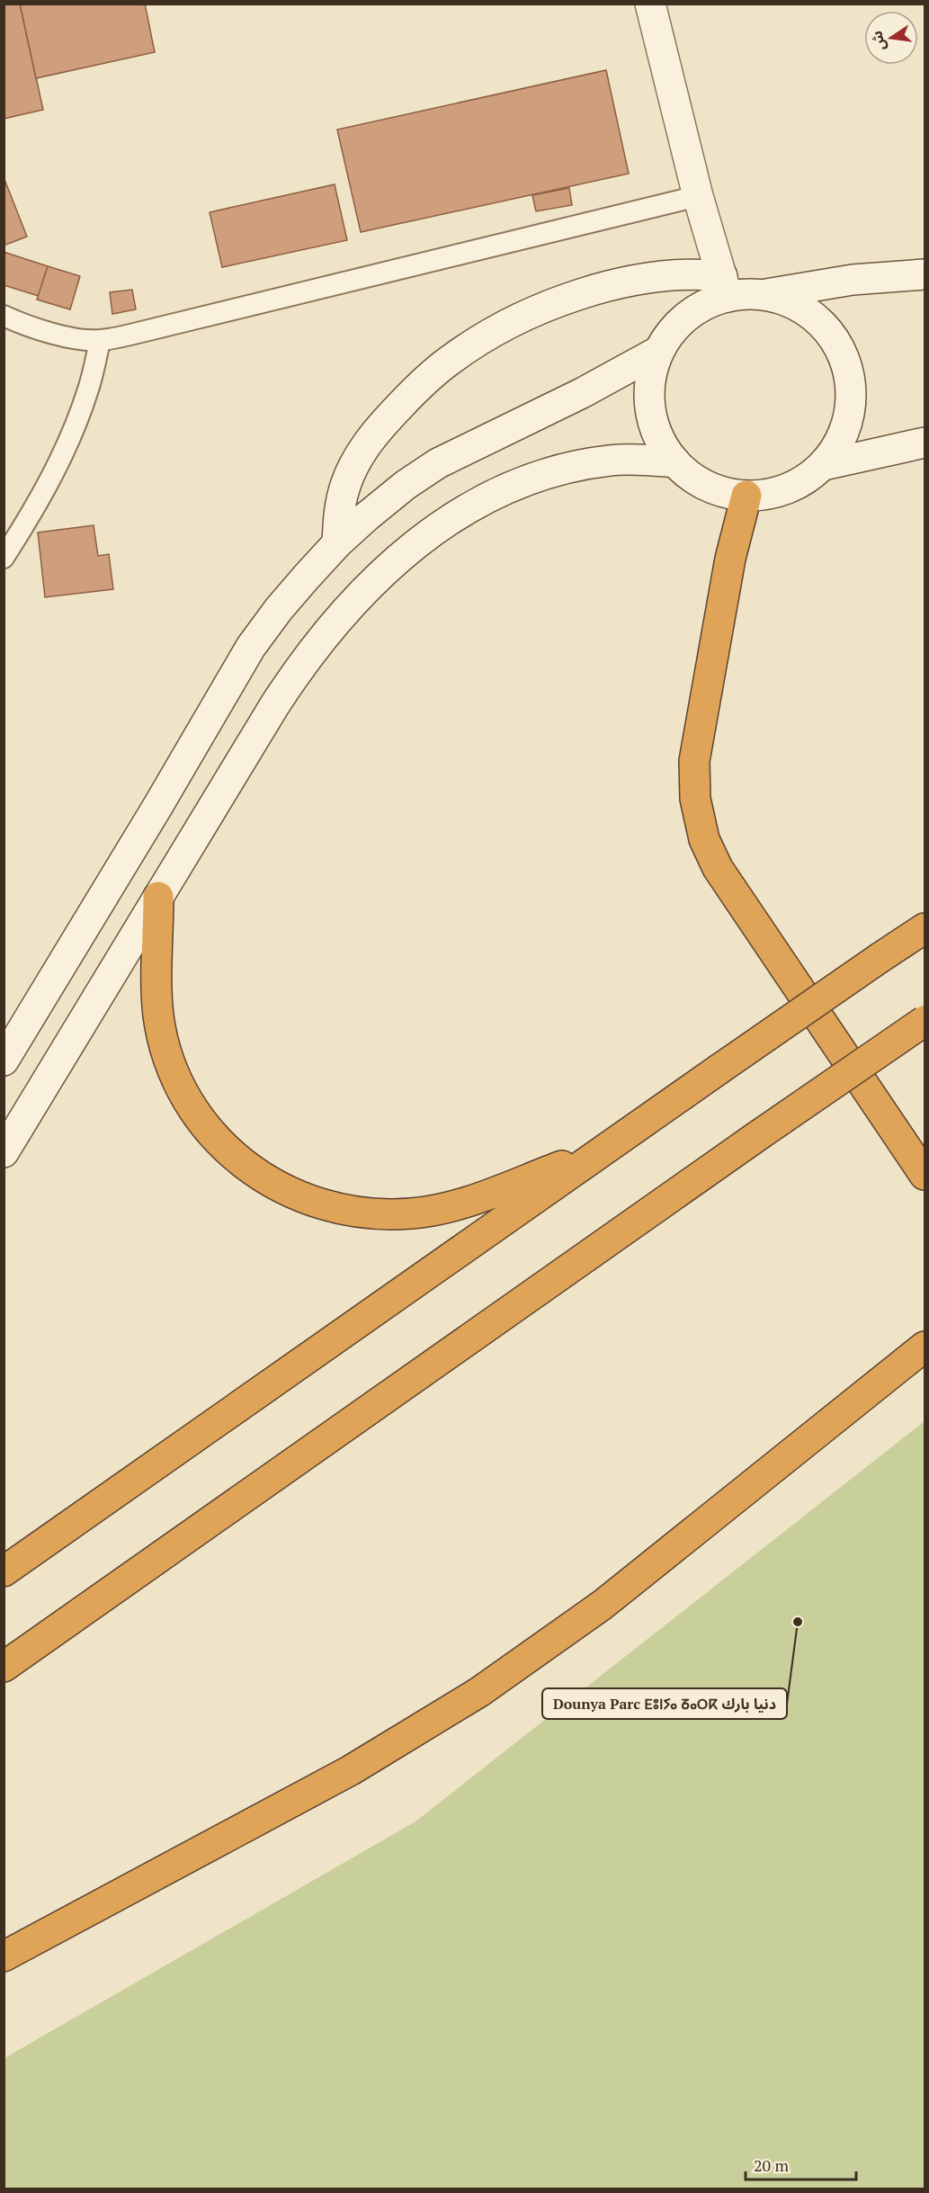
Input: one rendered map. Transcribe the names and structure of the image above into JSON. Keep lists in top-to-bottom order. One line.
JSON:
{"places":["Dounya Parc ⴹⵓⵏⵢⴰ ⵒⴰⵔⴽ دنيا بارك"],"scale_bar":"20 m","north":"left"}
